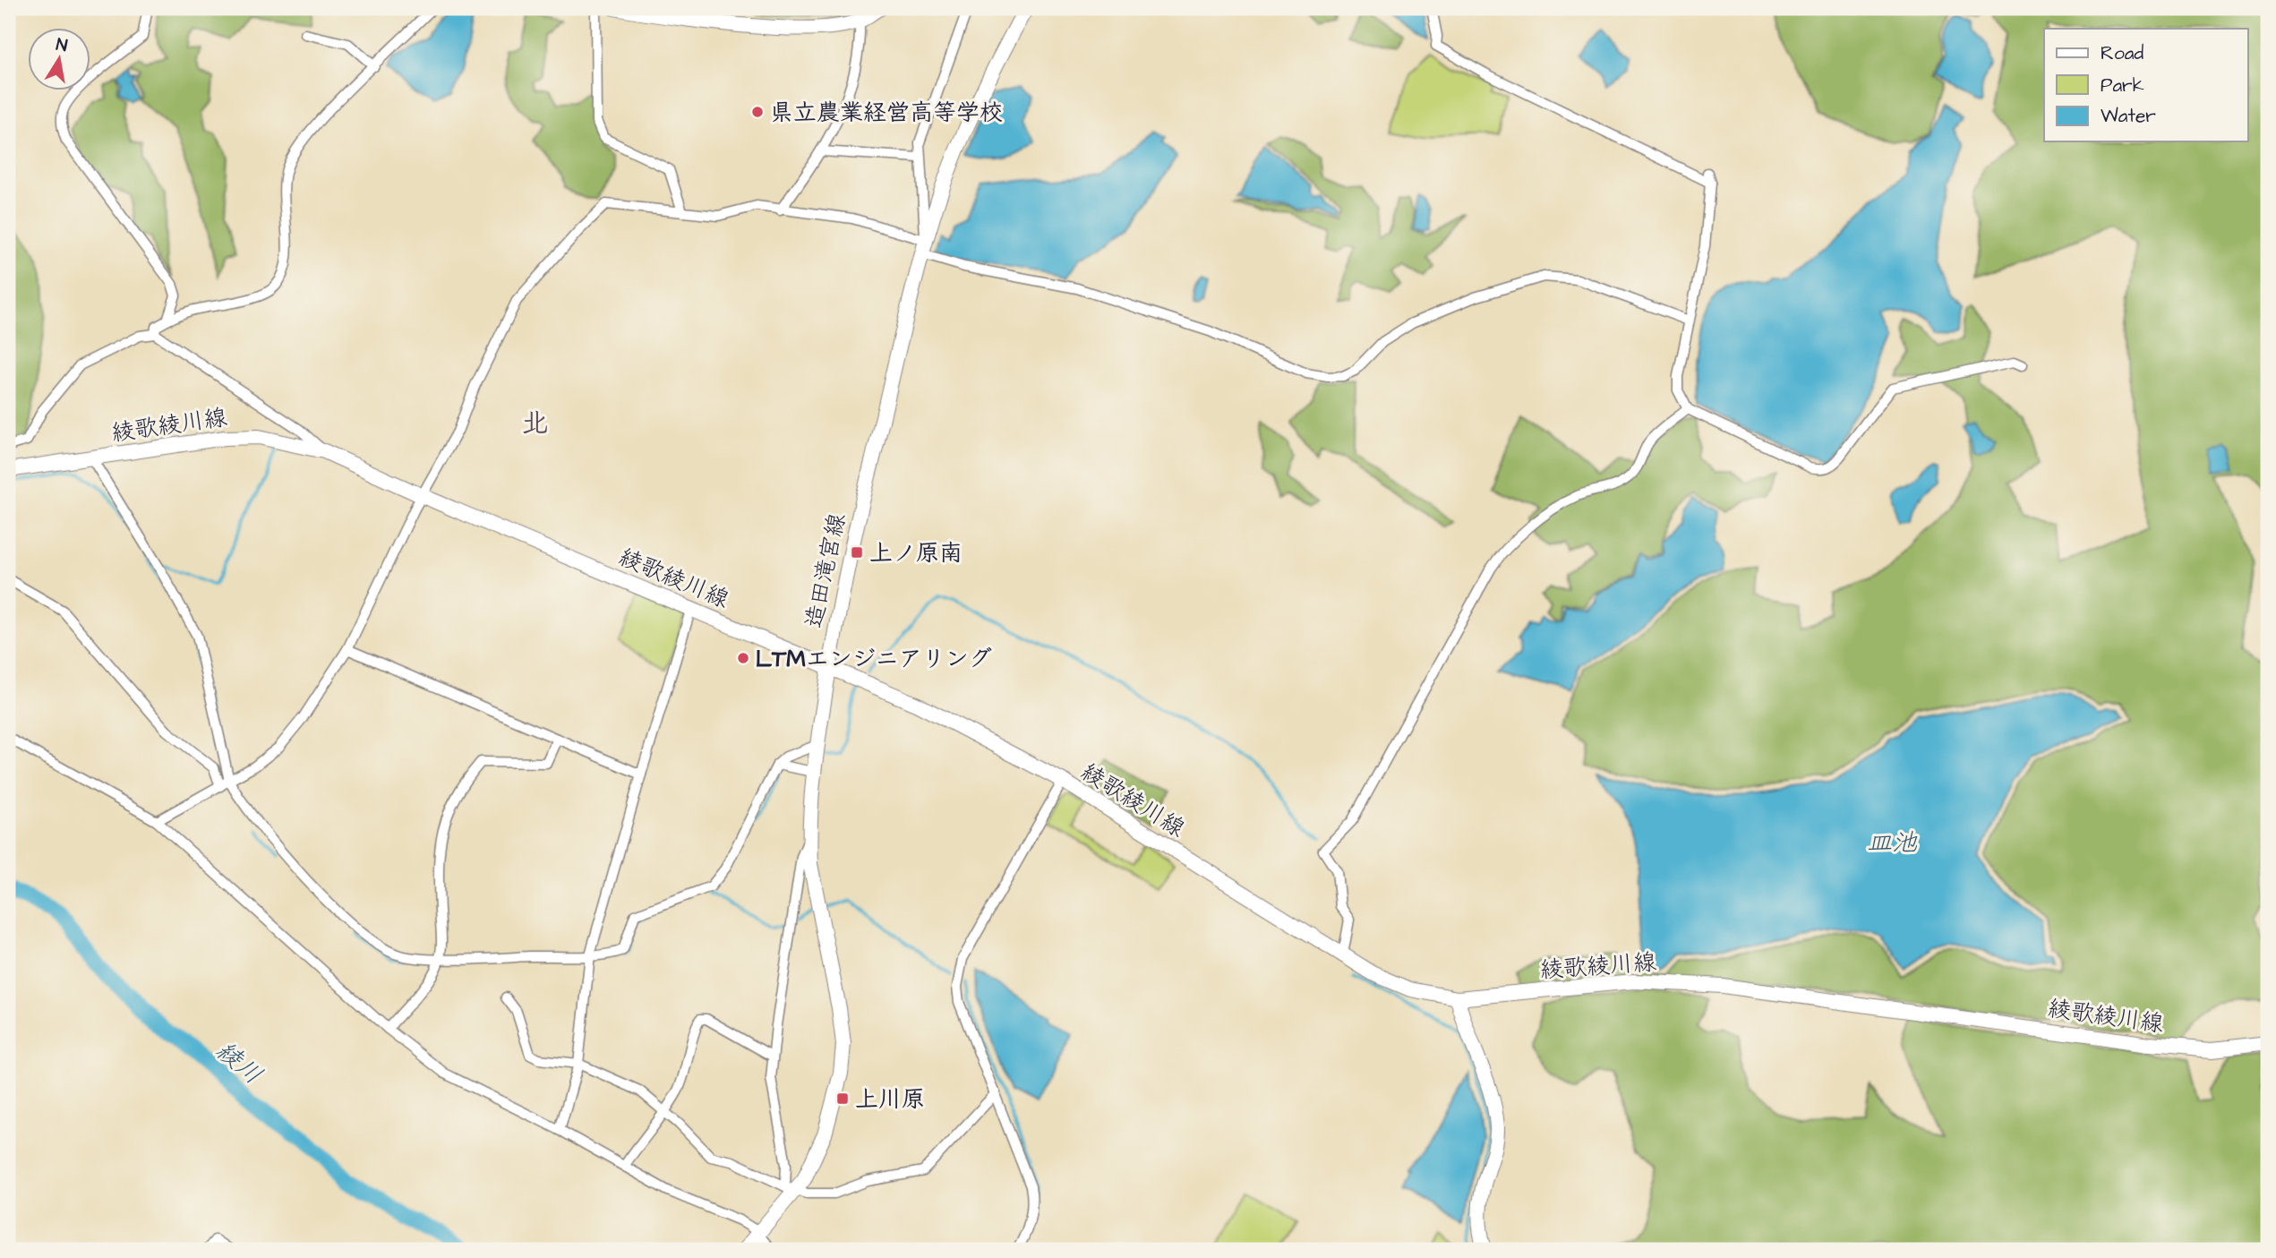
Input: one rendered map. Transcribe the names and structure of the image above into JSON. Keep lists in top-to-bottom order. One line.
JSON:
{"streets":{"main road":["綾歌綾川線","造田滝宮線"]},"crossings":[["綾歌綾川線","造田滝宮線"]],"districts":["北"],"water":["皿池","綾川"],"places":{"other":["県立農業経営高等学校","LTMエンジニアリング"],"transit":["上ノ原南","上川原"]},"legend":["Road","Park","Water"],"north":"top"}
